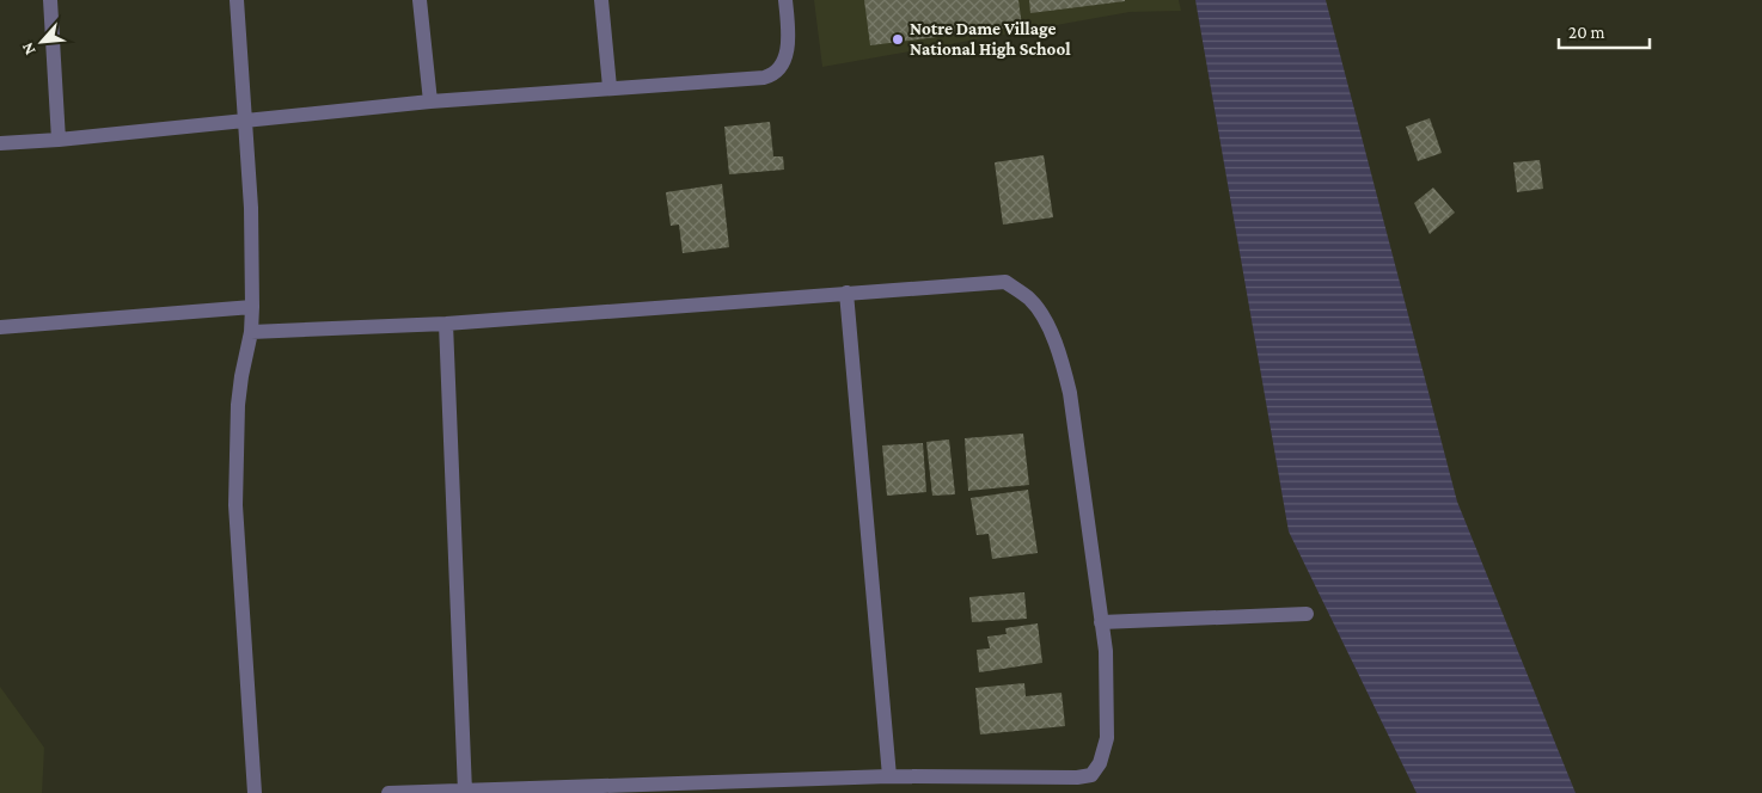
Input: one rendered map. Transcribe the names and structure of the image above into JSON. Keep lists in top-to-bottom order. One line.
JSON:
{"places":["Notre Dame Village National High School"],"scale_bar":"20 m","north":"bottom left"}
